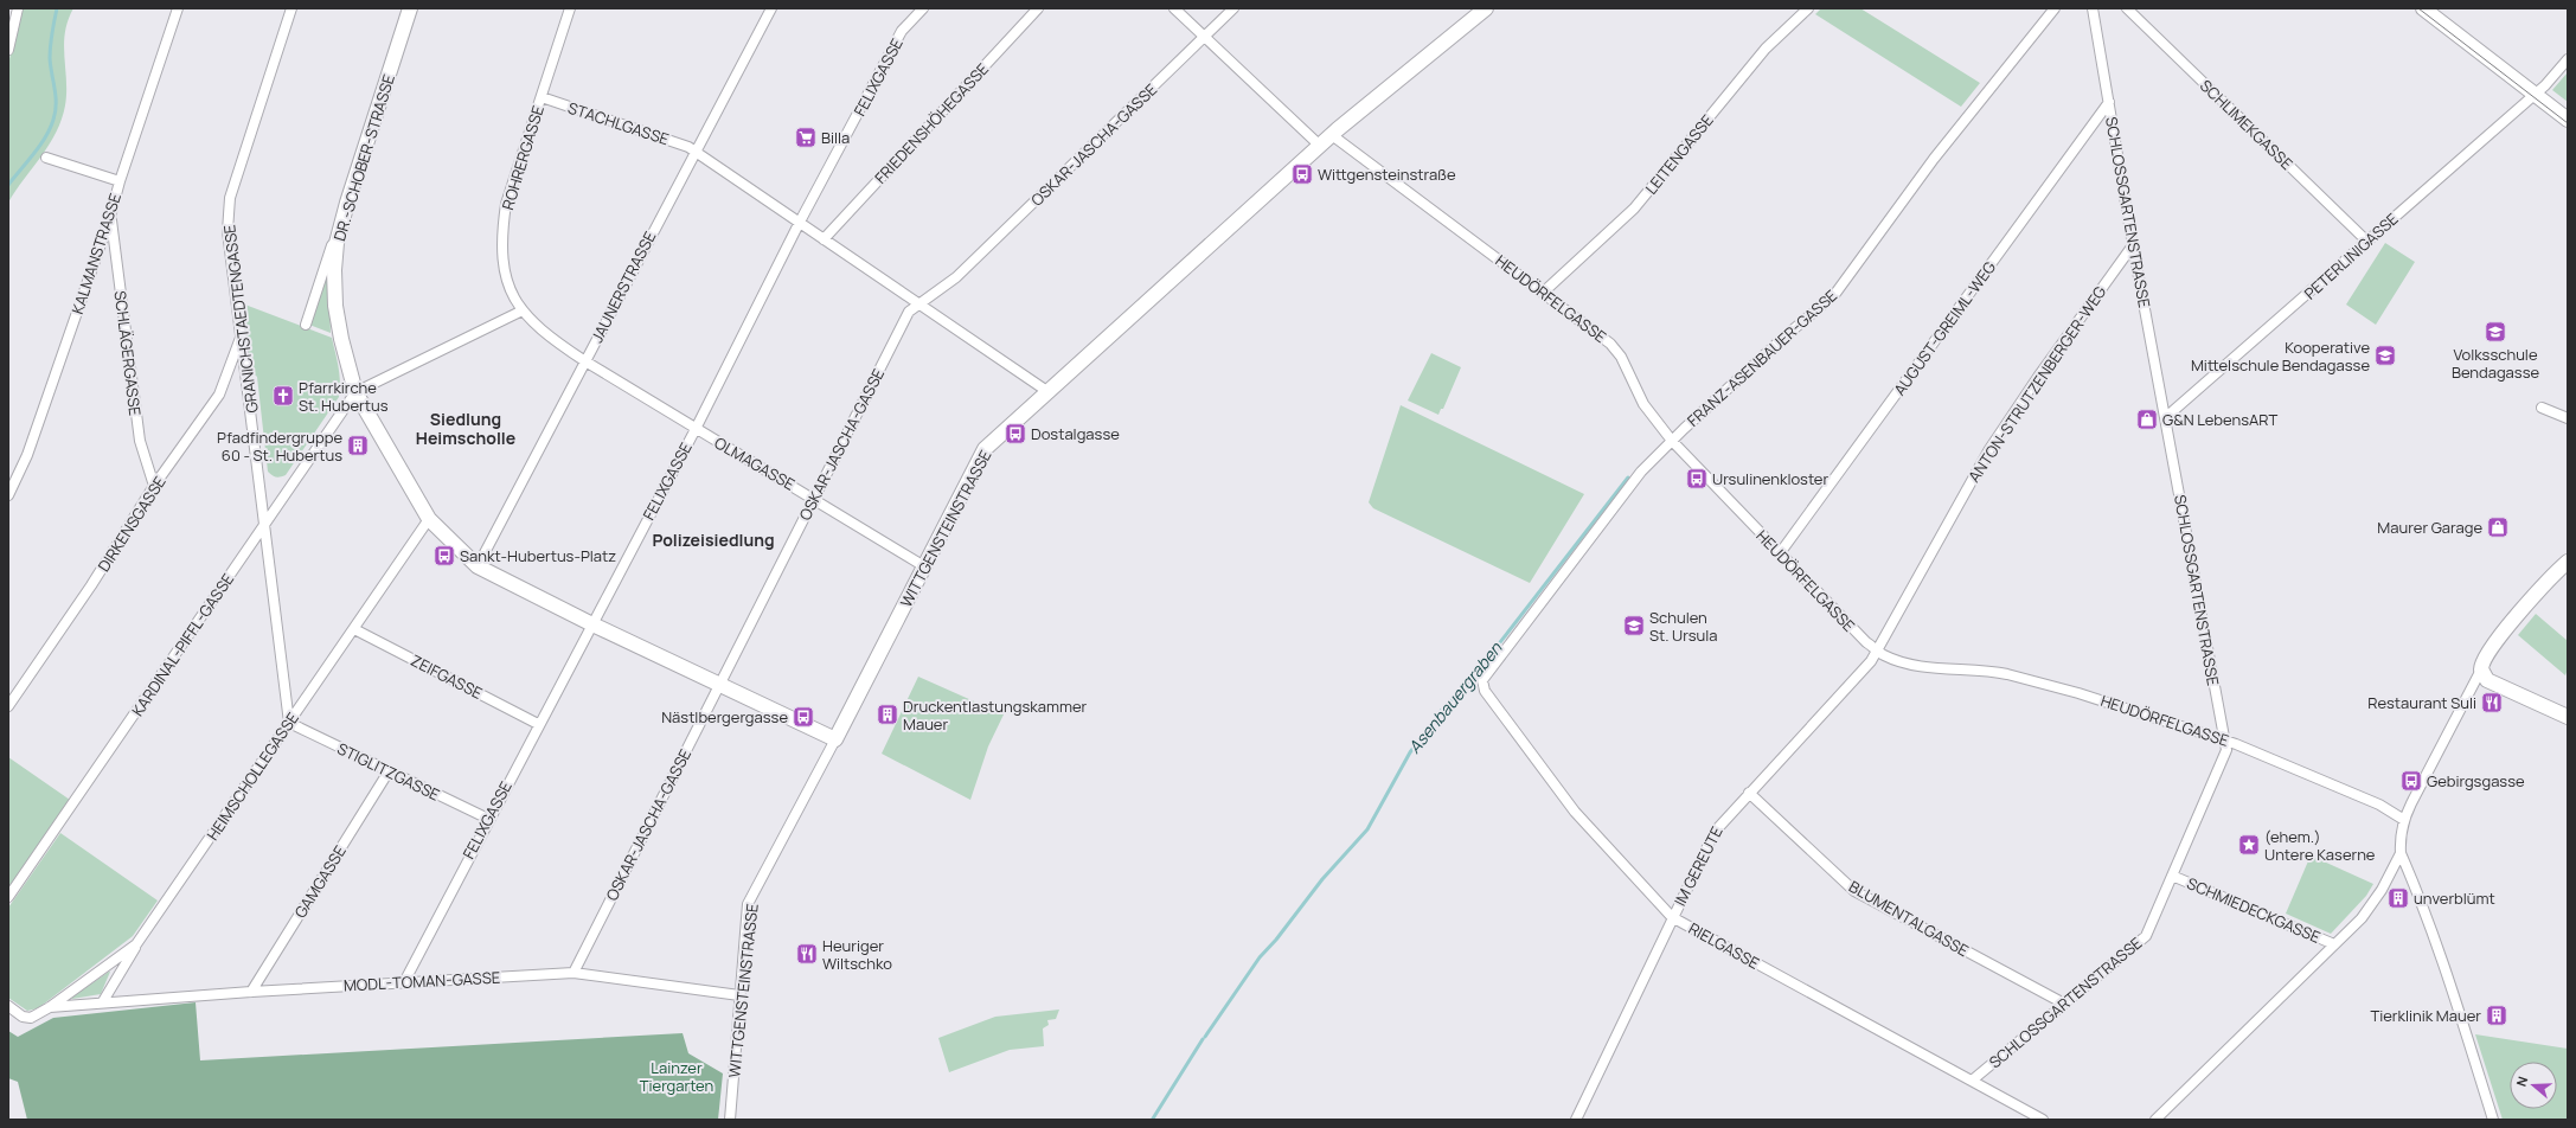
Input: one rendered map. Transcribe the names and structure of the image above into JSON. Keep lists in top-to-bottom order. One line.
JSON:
{"streets":{"street":["FELIXGASSE","STACHLGASSE","FRIEDENSHÖHEGASSE","SCHLIMEKGASSE","OSKAR-JASCHA-GASSE","LEITENGASSE","DR.-SCHOBER-STRASSE","ROHRERGASSE","SCHLOSSGARTENSTRASSE","KALMANSTRASSE","PETERLINIGASSE","JAUNERSTRASSE","HEUDÖRFELGASSE","GRANICHSTAEDTENGASSE","AUGUST-GREIML-WEG","SCHLÄGERGASSE","FRANZ-ASENBAUER-GASSE","ANTON-STRUTZENBERGER-WEG","OLMAGASSE","DIRKENSGASSE","WITTGENSTEINSTRASSE","KARDINAL-PIFFL-GASSE","ZEIFGASSE","STIGLITZGASSE","HEIMSCHOLLEGASSE","IM GEREUTE","GAMGASSE","SCHMIEDECKGASSE","BLUMENTALGASSE","RIELGASSE","MODL-TOMAN-GASSE"]},"crossings":[["FELIXGASSE","OLMAGASSE"],["FELIXGASSE","ZEIFGASSE"],["FELIXGASSE","STIGLITZGASSE"],["FELIXGASSE","MODL-TOMAN-GASSE"],["STACHLGASSE","ROHRERGASSE"],["STACHLGASSE","JAUNERSTRASSE"],["SCHLIMEKGASSE","PETERLINIGASSE"],["OSKAR-JASCHA-GASSE","OLMAGASSE"],["OSKAR-JASCHA-GASSE","MODL-TOMAN-GASSE"],["LEITENGASSE","HEUDÖRFELGASSE"],["DR.-SCHOBER-STRASSE","KARDINAL-PIFFL-GASSE"],["ROHRERGASSE","JAUNERSTRASSE"],["ROHRERGASSE","OLMAGASSE"],["SCHLOSSGARTENSTRASSE","PETERLINIGASSE"],["SCHLOSSGARTENSTRASSE","HEUDÖRFELGASSE"],["SCHLOSSGARTENSTRASSE","AUGUST-GREIML-WEG"],["SCHLOSSGARTENSTRASSE","ANTON-STRUTZENBERGER-WEG"],["SCHLOSSGARTENSTRASSE","SCHMIEDECKGASSE"],["SCHLOSSGARTENSTRASSE","BLUMENTALGASSE"],["SCHLOSSGARTENSTRASSE","RIELGASSE"],["KALMANSTRASSE","SCHLÄGERGASSE"],["JAUNERSTRASSE","OLMAGASSE"],["HEUDÖRFELGASSE","AUGUST-GREIML-WEG"],["HEUDÖRFELGASSE","FRANZ-ASENBAUER-GASSE"],["HEUDÖRFELGASSE","ANTON-STRUTZENBERGER-WEG"],["HEUDÖRFELGASSE","WITTGENSTEINSTRASSE"],["HEUDÖRFELGASSE","IM GEREUTE"],["GRANICHSTAEDTENGASSE","DIRKENSGASSE"],["GRANICHSTAEDTENGASSE","KARDINAL-PIFFL-GASSE"],["GRANICHSTAEDTENGASSE","STIGLITZGASSE"],["GRANICHSTAEDTENGASSE","HEIMSCHOLLEGASSE"],["SCHLÄGERGASSE","DIRKENSGASSE"],["FRANZ-ASENBAUER-GASSE","RIELGASSE"],["ANTON-STRUTZENBERGER-WEG","IM GEREUTE"],["OLMAGASSE","WITTGENSTEINSTRASSE"],["WITTGENSTEINSTRASSE","MODL-TOMAN-GASSE"],["ZEIFGASSE","HEIMSCHOLLEGASSE"],["STIGLITZGASSE","HEIMSCHOLLEGASSE"],["STIGLITZGASSE","GAMGASSE"],["HEIMSCHOLLEGASSE","MODL-TOMAN-GASSE"],["IM GEREUTE","BLUMENTALGASSE"],["IM GEREUTE","RIELGASSE"],["GAMGASSE","MODL-TOMAN-GASSE"]],"districts":["Siedlung Heimscholle","Polizeisiedlung"],"water":["Asenbauergraben"],"parks":["Lainzer Tiergarten"],"places":{"supermarket":["Billa"],"bus stop":["Wittgensteinstraße","Dostalgasse","Ursulinenkloster","Sankt-Hubertus-Platz","Nästlbergergasse","Gebirgsgasse"],"school or university":["Volksschule Bendagasse","Kooperative Mittelschule Bendagasse","Schulen St. Ursula"],"church":["Pfarrkirche St. Hubertus"],"shop":["G&N LebensART","Maurer Garage"],"building":["Pfadfindergruppe 60 - St. Hubertus","Druckentlastungskammer Mauer","unverblümt","Tierklinik Mauer"],"restaurant":["Restaurant Suli","Heuriger Wiltschko"],"place":["(ehem.) Untere Kaserne"]},"north":"left"}
